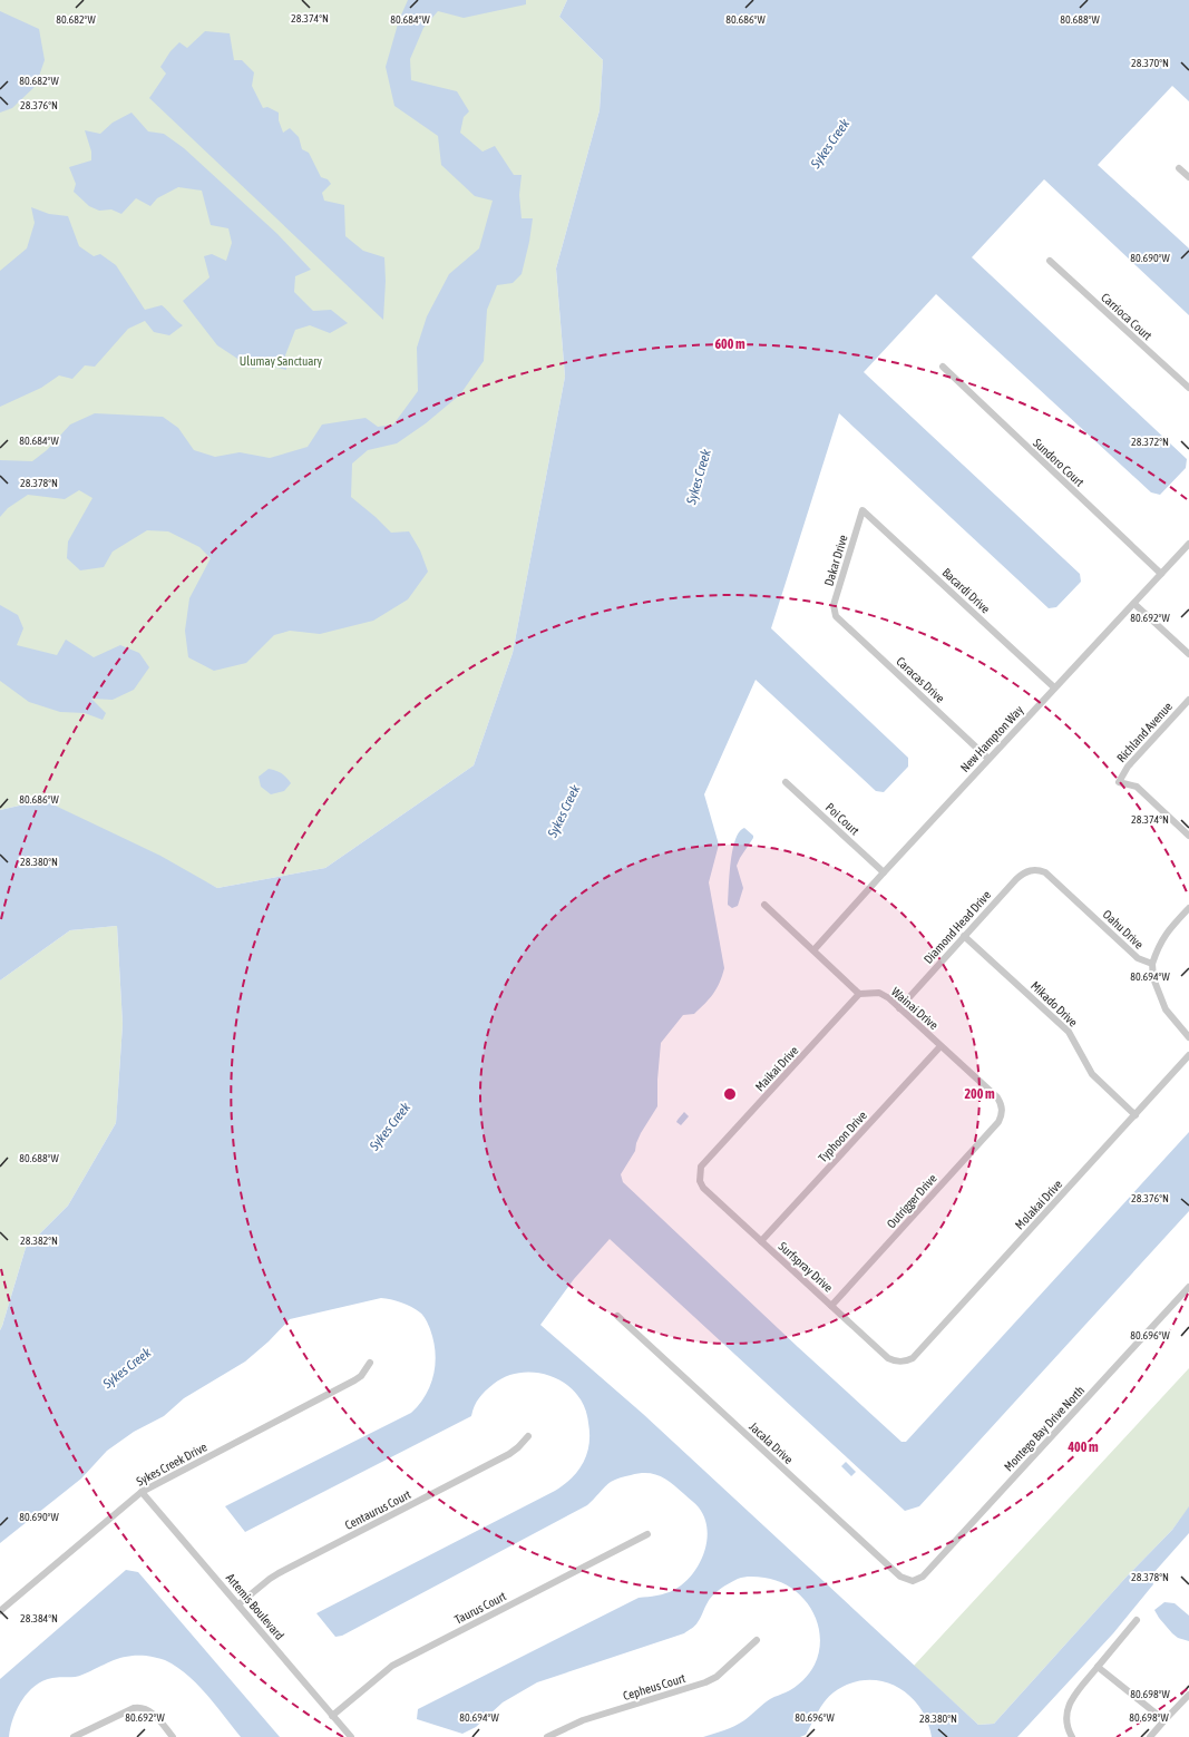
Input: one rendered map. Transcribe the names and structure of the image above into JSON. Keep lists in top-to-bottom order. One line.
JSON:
{"streets":{"street":["Carrioca Court","Sundoro Court","Dakar Drive","Bacardi Drive","Caracas Drive","Richland Avenue","New Hampton Way","Poi Court","Diamond Head Drive","Oahu Drive","Mikado Drive","Wainai Drive","Maikai Drive","Typhoon Drive","Outrigger Drive","Molakai Drive","Surfspray Drive","Montego Bay Drive North","Jacala Drive","Sykes Creek Drive","Centaurus Court","Artemis Boulevard","Taurus Court","Cepheus Court"]},"crossings":[["Sundoro Court","New Hampton Way"],["Dakar Drive","Bacardi Drive"],["Dakar Drive","Caracas Drive"],["Bacardi Drive","New Hampton Way"],["Caracas Drive","New Hampton Way"],["New Hampton Way","Poi Court"],["Diamond Head Drive","Oahu Drive"],["Diamond Head Drive","Mikado Drive"],["Diamond Head Drive","Wainai Drive"],["Mikado Drive","Molakai Drive"],["Wainai Drive","Maikai Drive"],["Wainai Drive","Typhoon Drive"],["Wainai Drive","Outrigger Drive"],["Maikai Drive","Surfspray Drive"],["Typhoon Drive","Surfspray Drive"],["Outrigger Drive","Surfspray Drive"],["Molakai Drive","Surfspray Drive"],["Montego Bay Drive North","Jacala Drive"],["Sykes Creek Drive","Artemis Boulevard"],["Centaurus Court","Artemis Boulevard"],["Artemis Boulevard","Taurus Court"]],"water":["Sykes Creek"],"parks":["Ulumay Sanctuary"],"coordinates":["28.374°N","80.682°W","80.684°W","80.686°W","80.688°W","28.370°N","28.376°N","80.690°W","28.372°N","28.378°N","80.692°W","28.380°N","80.694°W","28.382°N","80.696°W","28.384°N","80.698°W"],"rings":["600 m","200 m","400 m"]}
